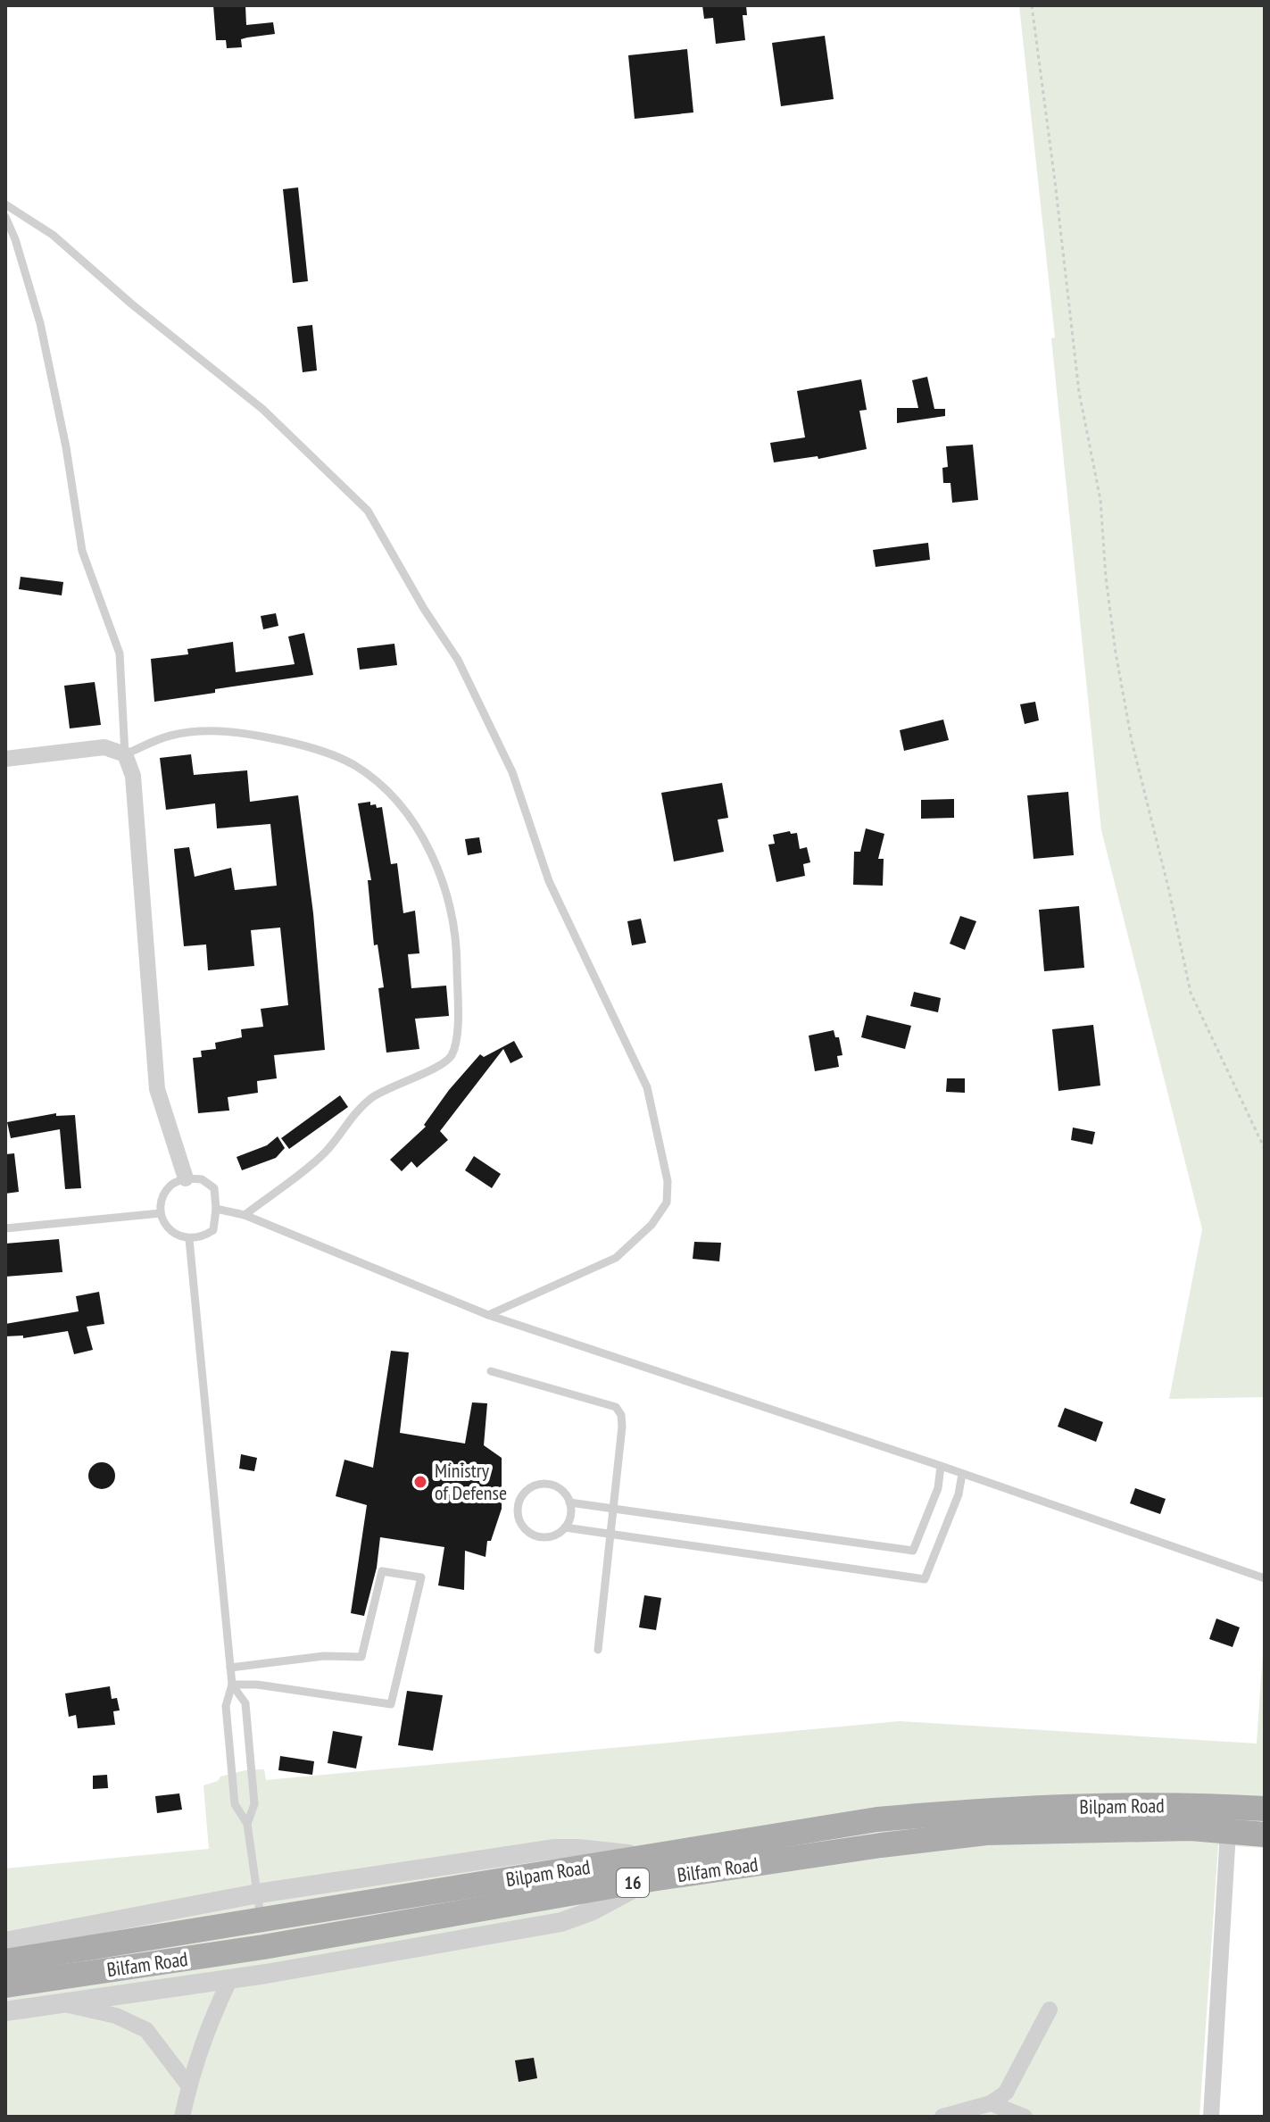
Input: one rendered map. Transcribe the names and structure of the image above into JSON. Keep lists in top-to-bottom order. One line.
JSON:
{"streets":{"main road":["Bilpam Road","Bilfam Road","16"]},"crossings":[["Bilpam Road","Bilfam Road"]],"places":["Ministry of Defense"]}
